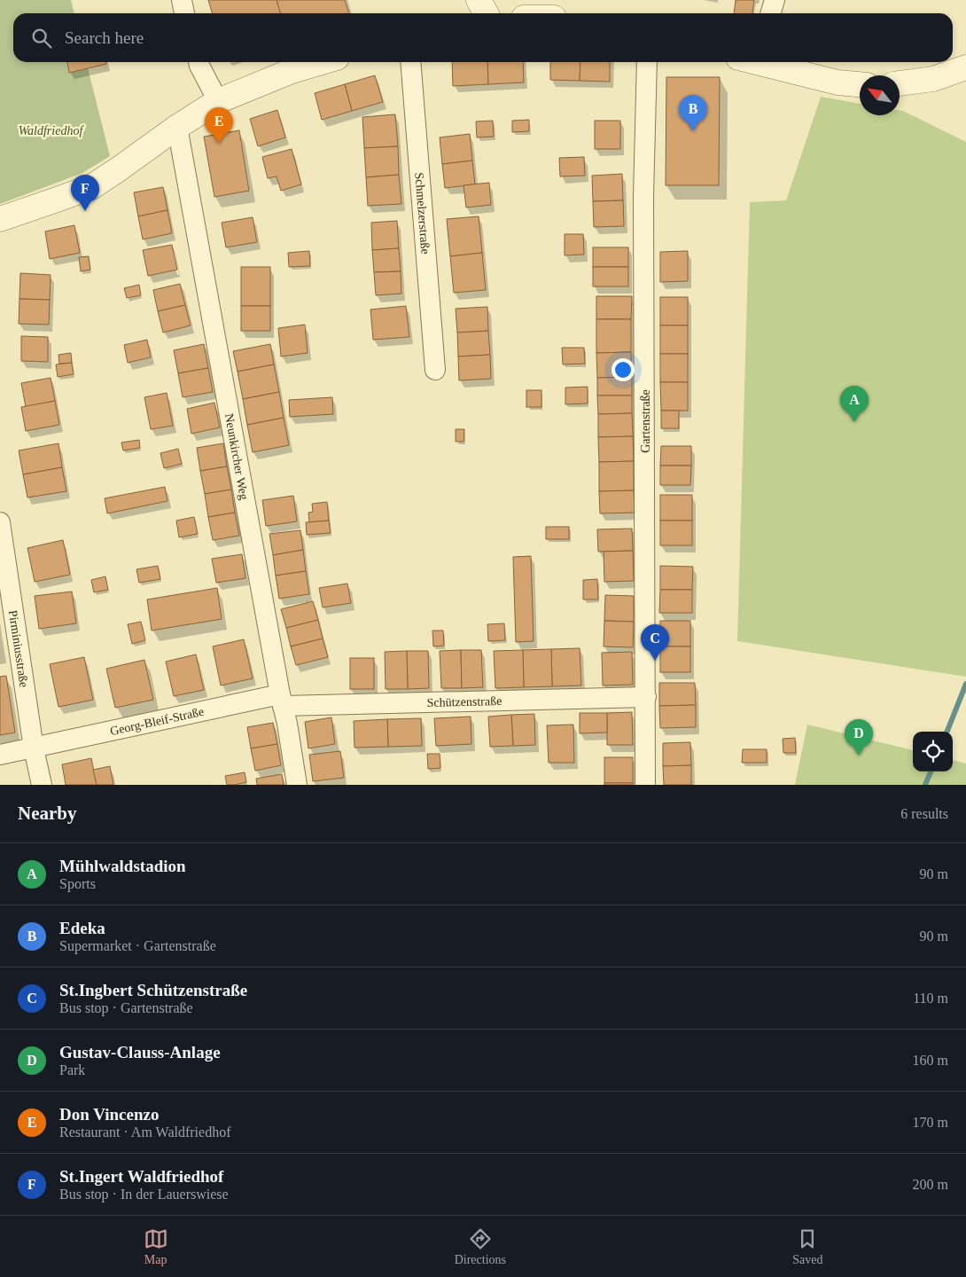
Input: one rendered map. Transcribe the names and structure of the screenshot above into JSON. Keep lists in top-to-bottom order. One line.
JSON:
{"streets":{"street":["Schmelzerstraße","Gartenstraße","Neunkircher Weg","Pirminiusstraße","Schützenstraße","Georg-Bleif-Straße"]},"crossings":[["Gartenstraße","Schützenstraße"],["Neunkircher Weg","Schützenstraße"],["Neunkircher Weg","Georg-Bleif-Straße"],["Pirminiusstraße","Georg-Bleif-Straße"],["Schützenstraße","Georg-Bleif-Straße"]],"parks":["Waldfriedhof"],"north":"top left","page":{"search":"Search here","pins":["B","E","F","A","C","D"],"heading":["Nearby","6 results"],"list":[{"mark":"A","name":"Mühlwaldstadion","note":"Sports","value":"90 m"},{"mark":"B","name":"Edeka","note":"Supermarket · Gartenstraße","value":"90 m"},{"mark":"C","name":"St.Ingbert Schützenstraße","note":"Bus stop · Gartenstraße","value":"110 m"},{"mark":"D","name":"Gustav-Clauss-Anlage","note":"Park","value":"160 m"},{"mark":"E","name":"Don Vincenzo","note":"Restaurant · Am Waldfriedhof","value":"170 m"},{"mark":"F","name":"St.Ingert Waldfriedhof","note":"Bus stop · In der Lauerswiese","value":"200 m"}],"nav":["Map","Directions","Saved"]}}
